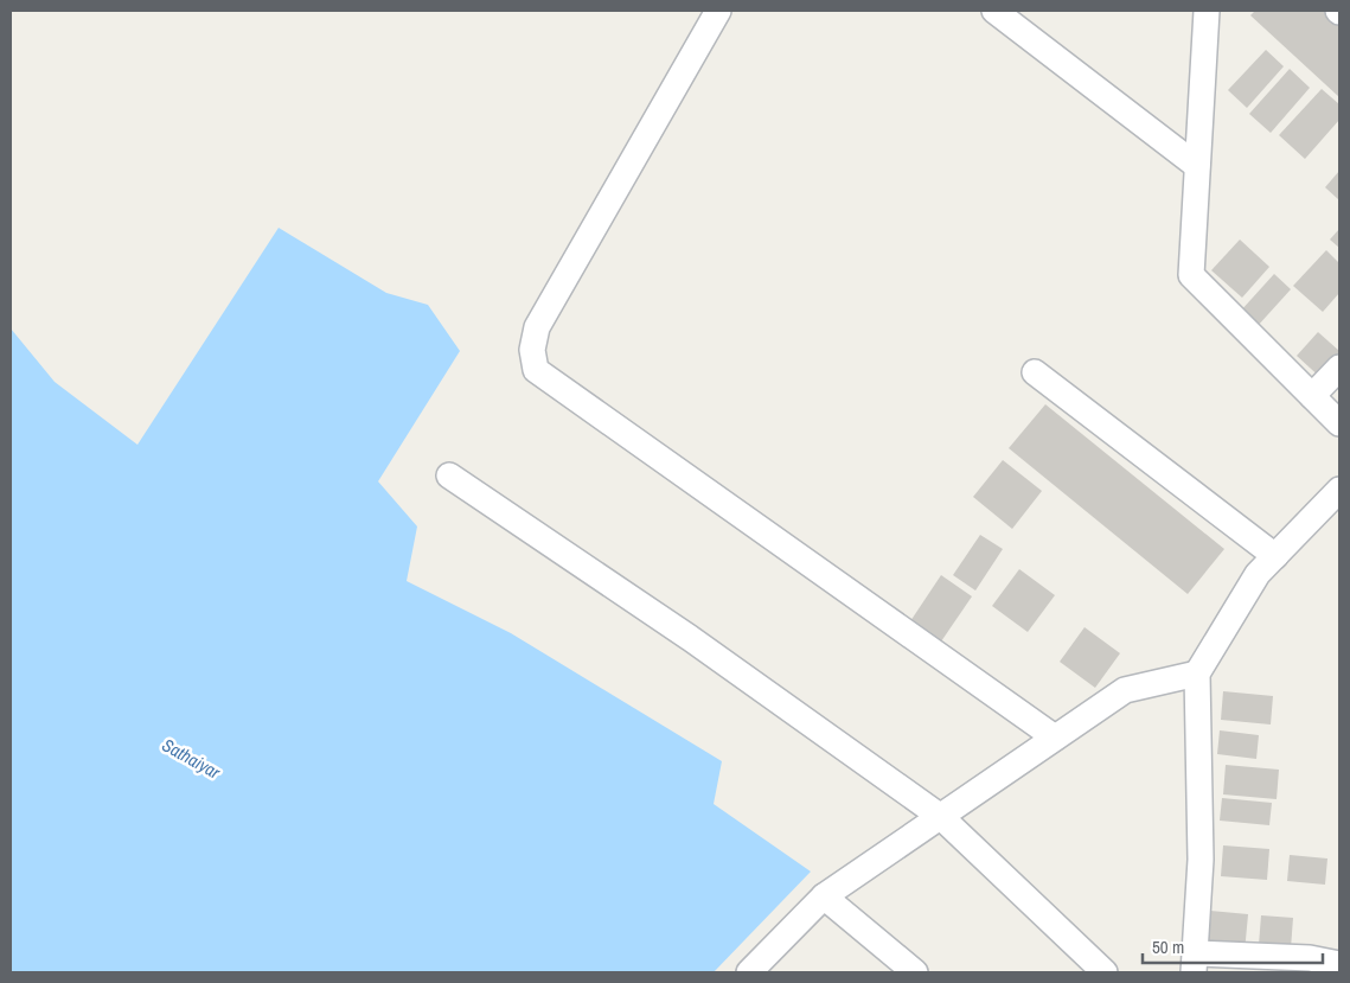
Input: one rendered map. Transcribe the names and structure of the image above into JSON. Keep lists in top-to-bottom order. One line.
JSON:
{"water":["Sathaiyar"],"scale_bar":"50 m"}
